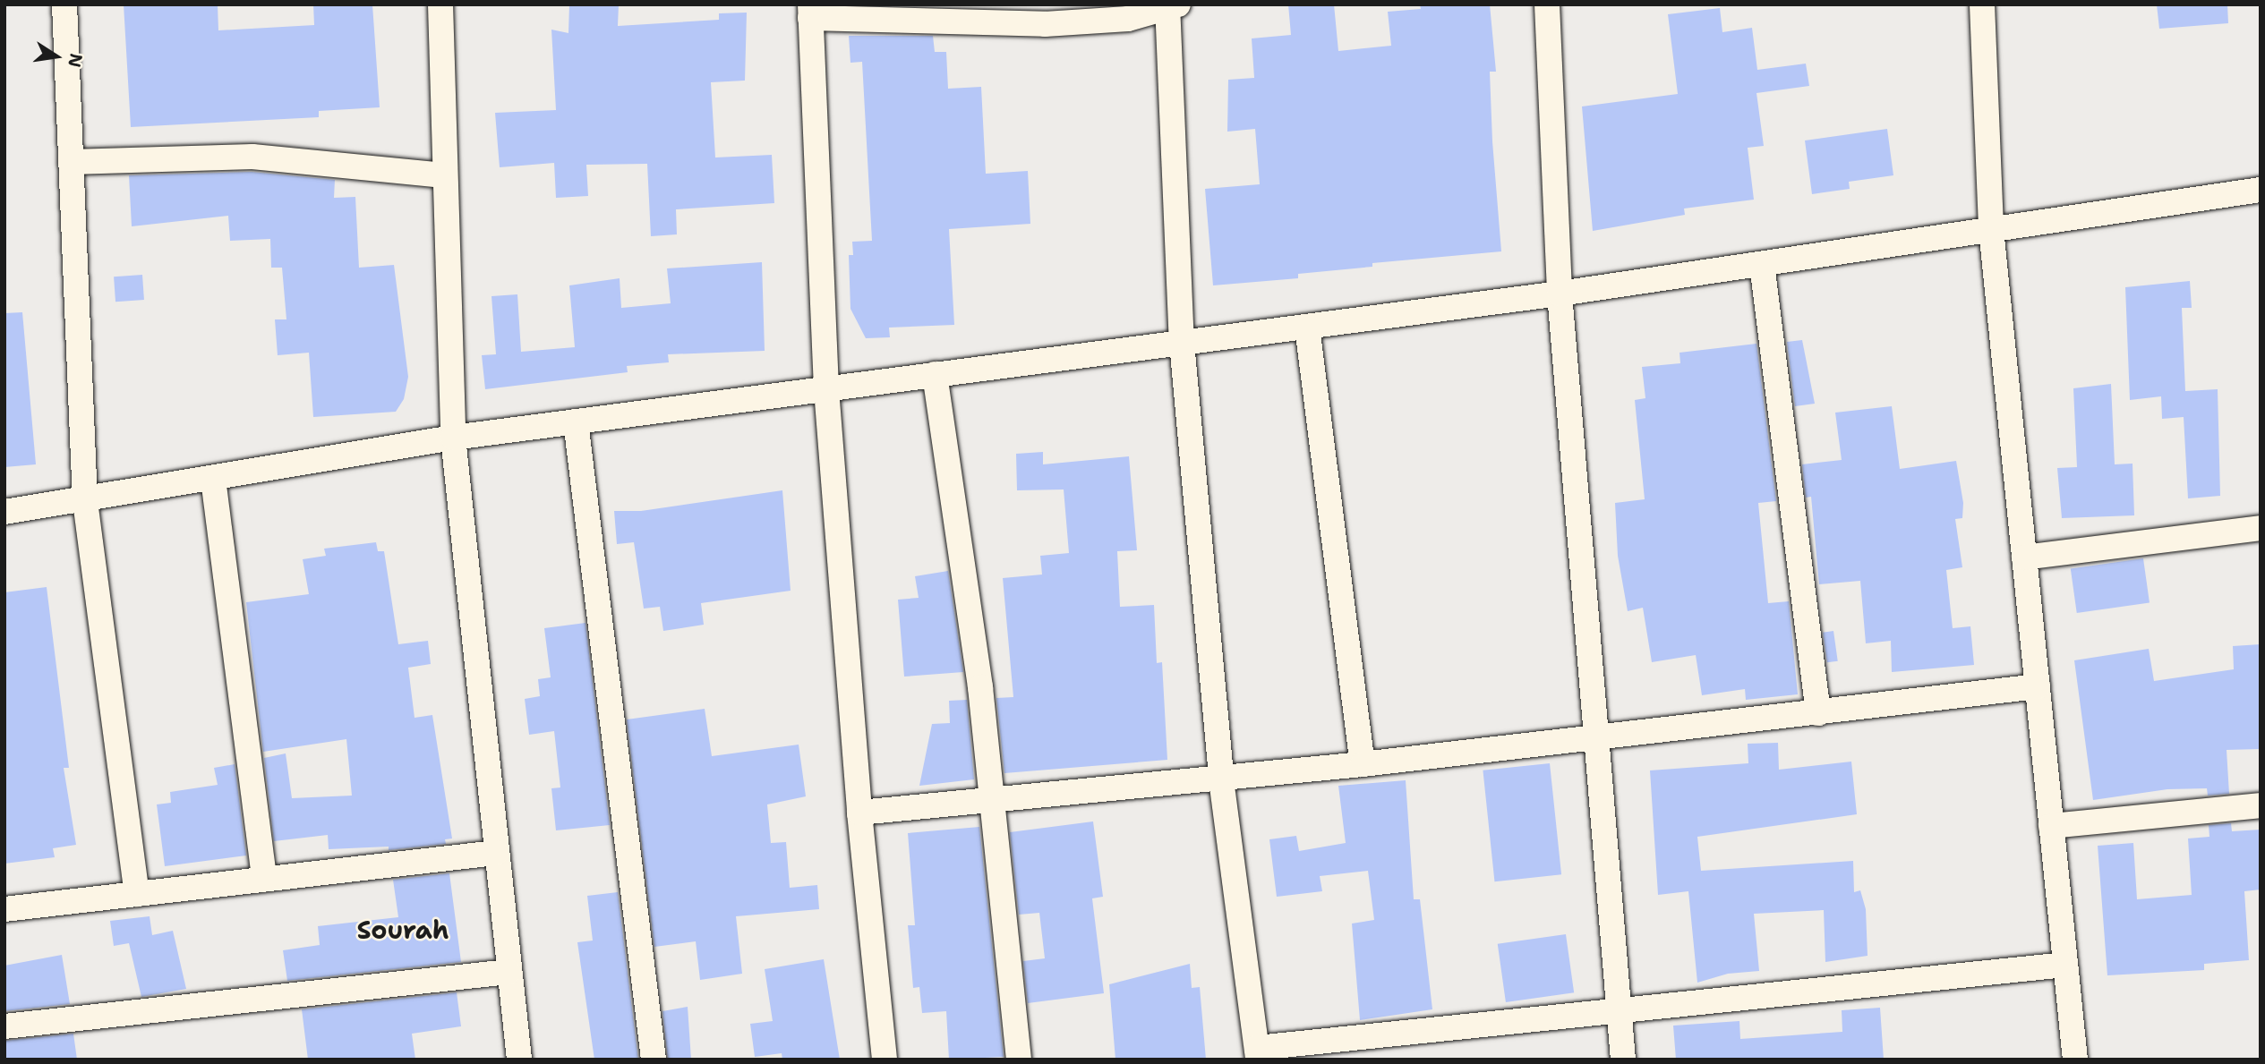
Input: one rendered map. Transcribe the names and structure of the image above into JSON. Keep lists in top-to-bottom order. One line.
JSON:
{"districts":["Sourah"],"north":"right"}
